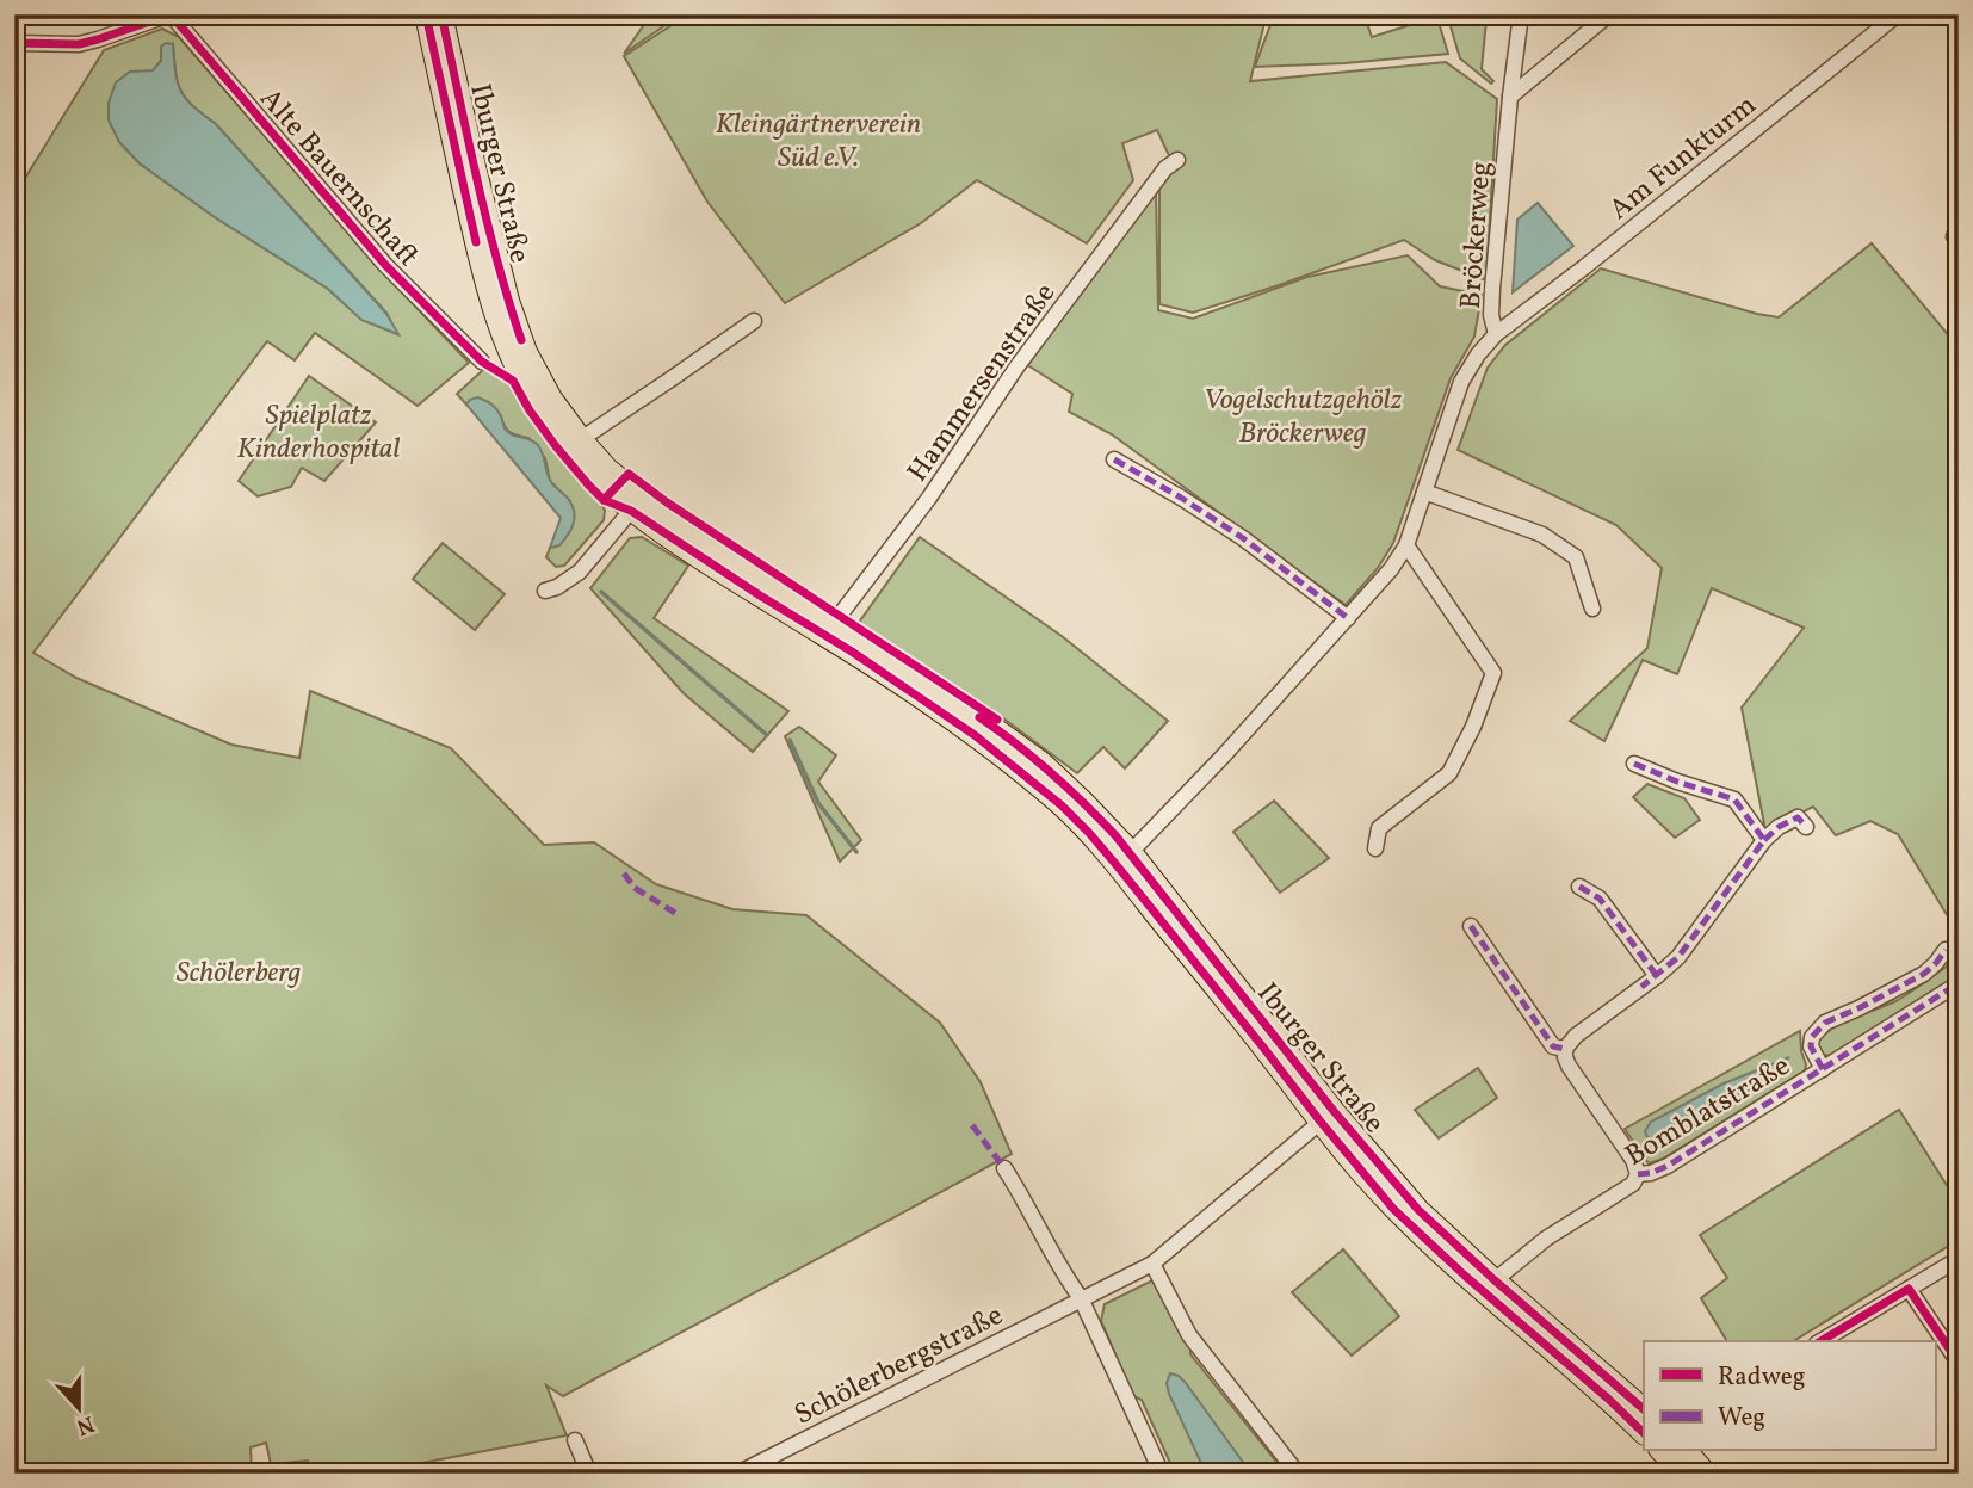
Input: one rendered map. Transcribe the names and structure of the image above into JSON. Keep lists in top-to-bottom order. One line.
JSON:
{"streets":{"main road":["Iburger Straße"],"street":["Am Funkturm","Alte Bauernschaft","Bröckerweg","Hammersenstraße","Bomblatstraße","Schölerbergstraße"]},"crossings":[["Am Funkturm","Bröckerweg"],["Iburger Straße","Bröckerweg"],["Iburger Straße","Hammersenstraße"],["Iburger Straße","Bomblatstraße"],["Iburger Straße","Schölerbergstraße"]],"parks":["Kleingärtnerverein Süd e.V.","Vogelschutzgehölz Bröckerweg","Spielplatz Kinderhospital","Schölerberg"],"legend":["Radweg","Weg"],"north":"bottom"}
